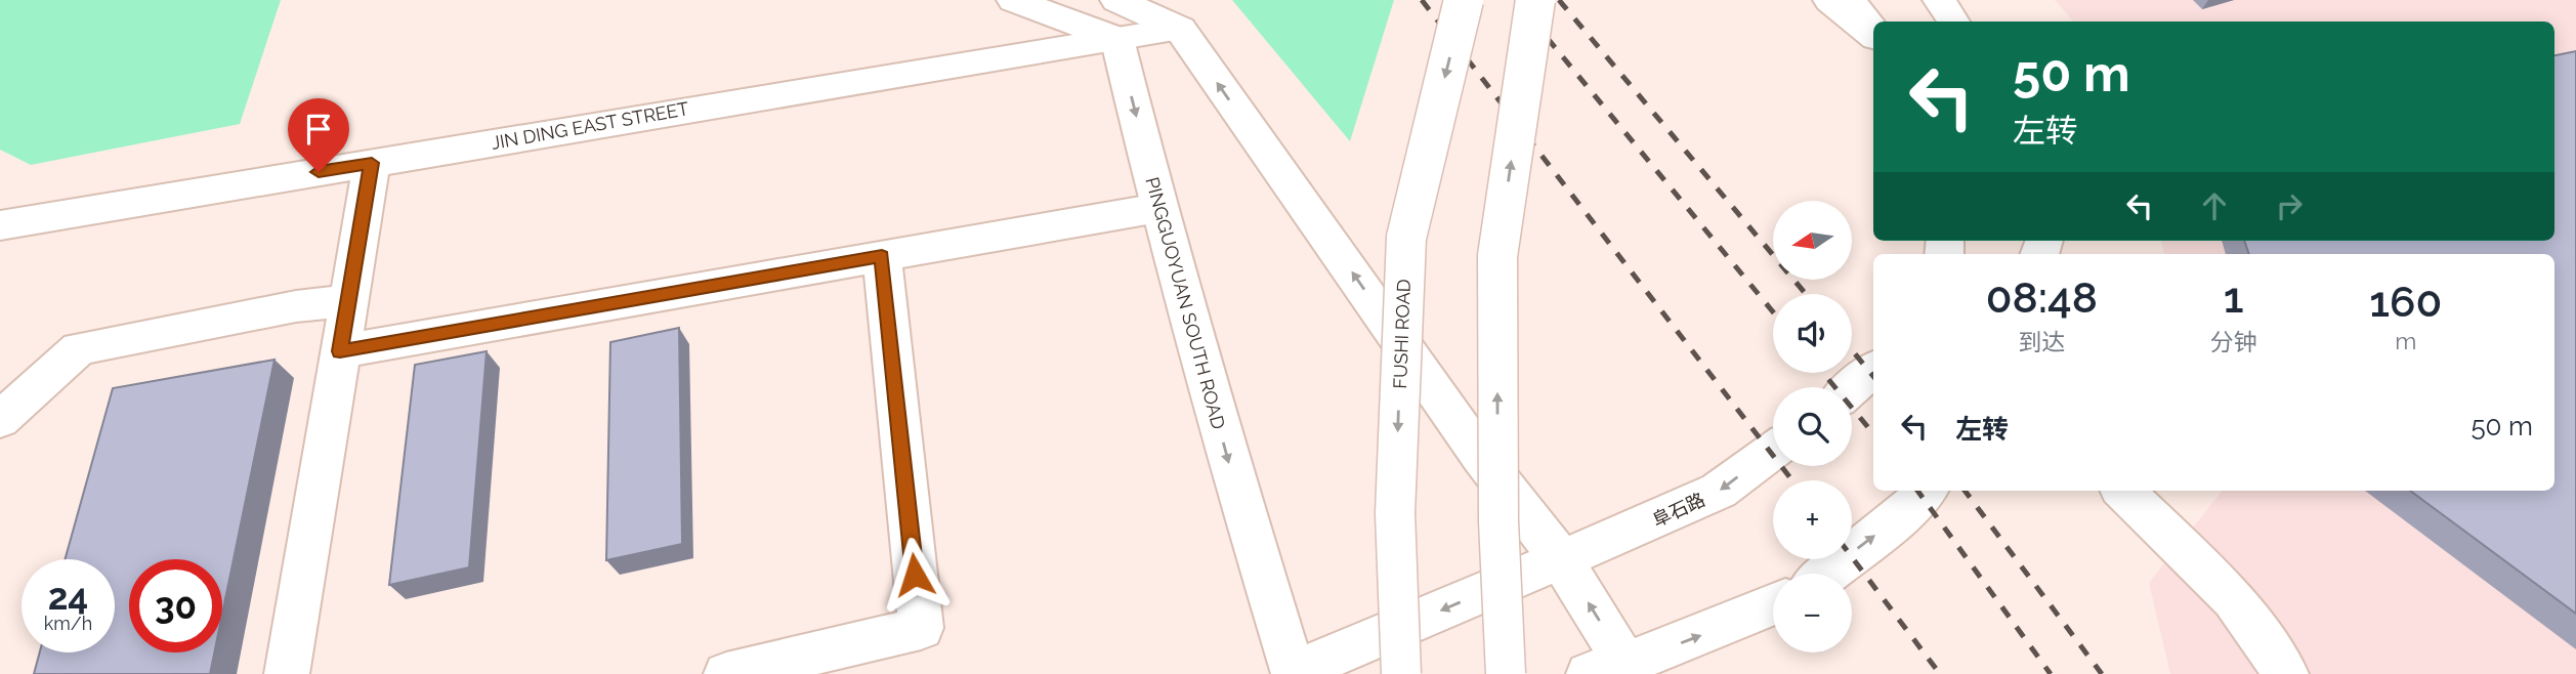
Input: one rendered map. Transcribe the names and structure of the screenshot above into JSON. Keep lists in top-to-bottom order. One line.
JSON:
{"streets":{"main road":["JIN DING EAST STREET","PINGGUOYUAN SOUTH ROAD","FUSHI ROAD","阜石路"]},"crossings":[["JIN DING EAST STREET","PINGGUOYUAN SOUTH ROAD"],["PINGGUOYUAN SOUTH ROAD","阜石路"]],"north":"left","page":{"turn":["50 m","左转"],"map_buttons":["+","−"],"eta":["08:48","到达","1","分钟","160","m"],"list":[{"name":"左转","value":"50 m"}],"speed":"24 km/h","limit":"30"}}
